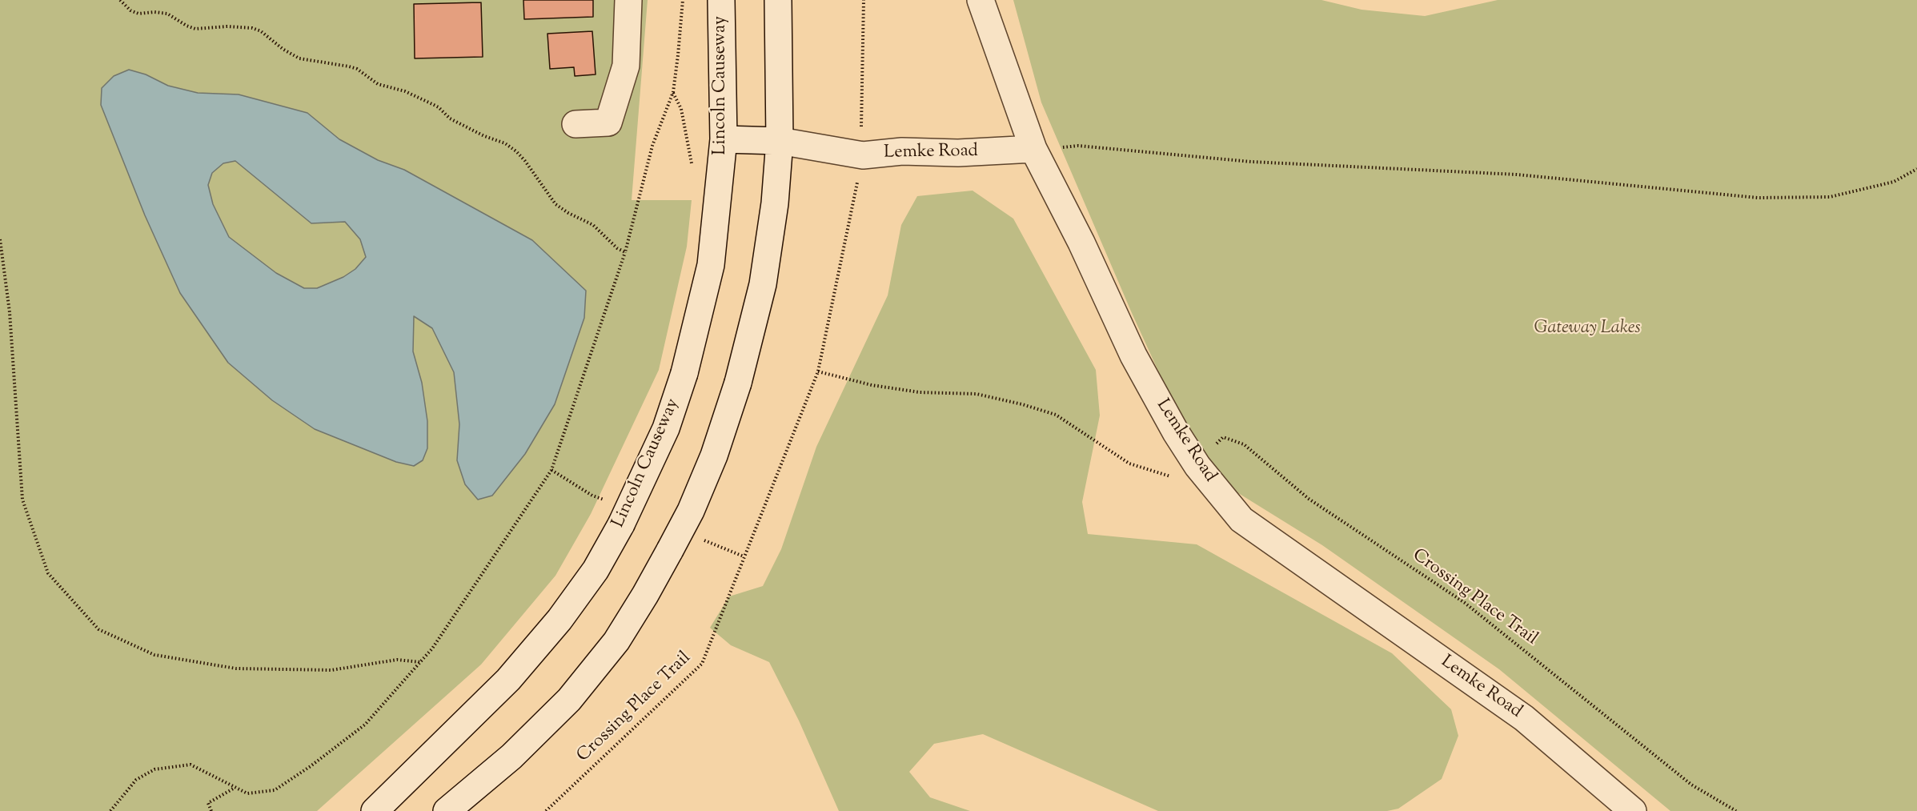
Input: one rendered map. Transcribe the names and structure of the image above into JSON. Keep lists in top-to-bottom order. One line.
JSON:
{"streets":{"main road":["Lincoln Causeway","Lemke Road"],"path":["Crossing Place Trail"]},"crossings":[["Lincoln Causeway","Lemke Road"],["Lemke Road","Crossing Place Trail"]],"parks":["Gateway Lakes"]}
